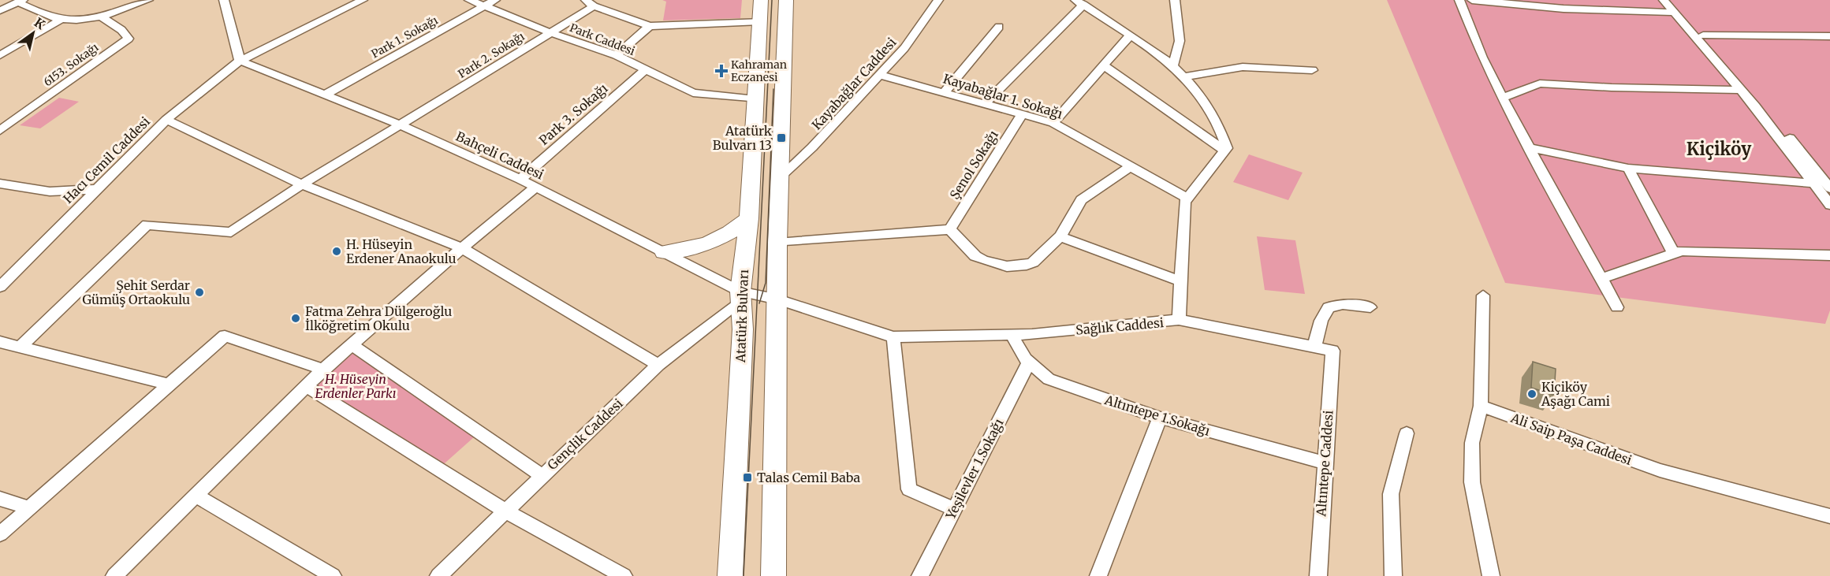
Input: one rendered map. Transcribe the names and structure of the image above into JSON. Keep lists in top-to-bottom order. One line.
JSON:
{"streets":{"main road":["Atatürk Bulvarı"],"street":["Park 1. Sokağı","Park Caddesi","Park 2. Sokağı","6153. Sokağı","Kayabağlar Caddesi","Kayabağlar 1. Sokağı","Park 3. Sokağı","Bahçeli Caddesi","Hacı Cemil Caddesi","Şenol Sokağı","Sağlık Caddesi","Altıntepe 1.Sokağı","Gençlik Caddesi","Ali Saip Paşa Caddesi","Altıntepe Caddesi","Yeşilevler 1.Sokağı"]},"crossings":[["Park 1. Sokağı","Park Caddesi"],["Park 1. Sokağı","Bahçeli Caddesi"],["Park Caddesi","Park 2. Sokağı"],["Park Caddesi","Park 3. Sokağı"],["Park Caddesi","Atatürk Bulvarı"],["Park 2. Sokağı","Bahçeli Caddesi"],["Kayabağlar Caddesi","Kayabağlar 1. Sokağı"],["Kayabağlar 1. Sokağı","Şenol Sokağı"],["Kayabağlar 1. Sokağı","Sağlık Caddesi"],["Park 3. Sokağı","Bahçeli Caddesi"],["Bahçeli Caddesi","Hacı Cemil Caddesi"],["Bahçeli Caddesi","Atatürk Bulvarı"],["Bahçeli Caddesi","Sağlık Caddesi"],["Bahçeli Caddesi","Gençlik Caddesi"],["Atatürk Bulvarı","Sağlık Caddesi"],["Atatürk Bulvarı","Gençlik Caddesi"],["Sağlık Caddesi","Altıntepe 1.Sokağı"],["Sağlık Caddesi","Gençlik Caddesi"],["Altıntepe 1.Sokağı","Altıntepe Caddesi"],["Altıntepe 1.Sokağı","Yeşilevler 1.Sokağı"]],"districts":["Kiçiköy"],"parks":["H. Hüseyin Erdenler Parkı"],"places":{"health":["Kahraman Eczanesi"],"transit":["Atatürk Bulvarı 13","Talas Cemil Baba"],"other":["H. Hüseyin Erdener Anaokulu","Şehit Serdar Gümüş Ortaokulu","Fatma Zehra Dülgeroğlu İlköğretim Okulu","Kiçiköy Aşağı Cami"]},"north":"top right"}
